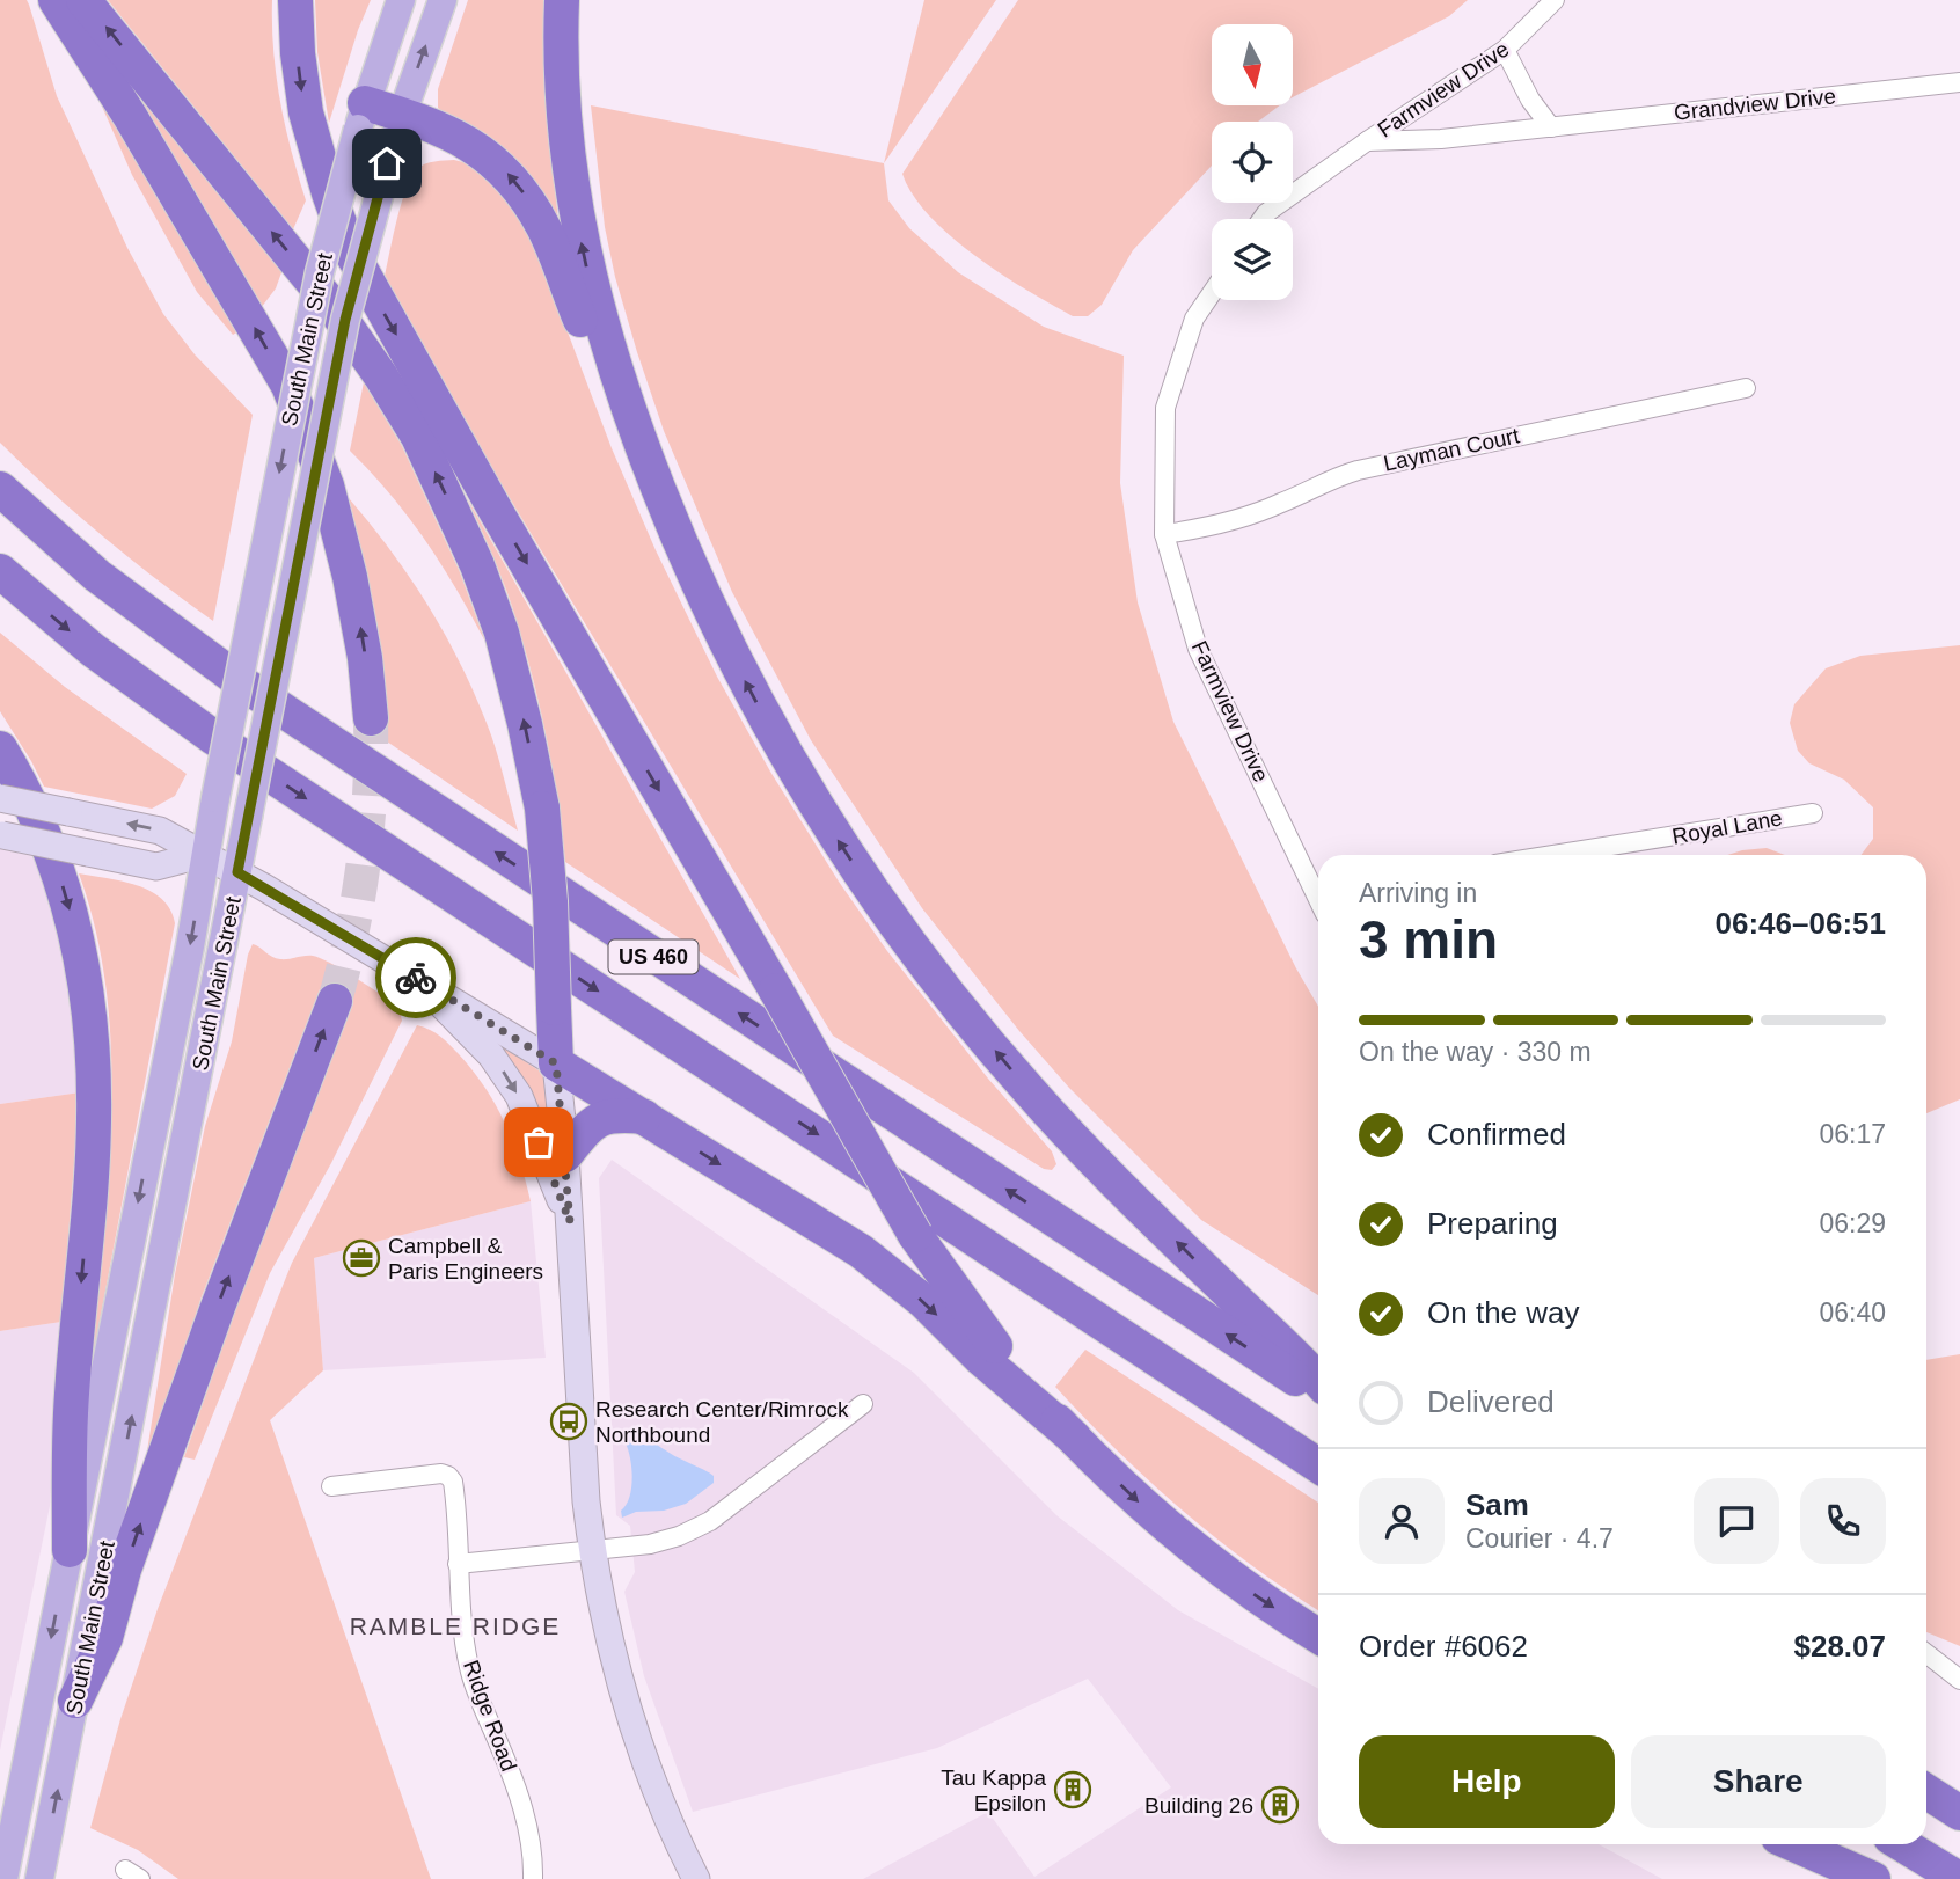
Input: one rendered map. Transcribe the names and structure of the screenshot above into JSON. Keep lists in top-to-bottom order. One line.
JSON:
{"streets":{"highway":["US 460"],"main road":["South Main Street"],"street":["Farmview Drive","Grandview Drive","Layman Court","Royal Lane","Ridge Road"]},"crossings":[["Farmview Drive","Grandview Drive"],["Farmview Drive","Layman Court"]],"districts":["RAMBLE RIDGE"],"places":{"office":["Campbell & Paris Engineers"],"bus stop":["Research Center/Rimrock Northbound"],"building":["Tau Kappa Epsilon","Building 26"]},"north":"bottom","page":{"heading":["3 min","Arriving in","06:46–06:51"],"panel":["Sam","Courier · 4.7","Order #6062","$28.07"],"bar":"On the way · 330 m","list":[["Confirmed","06:17"],["Preparing","06:29"],["On the way","06:40"],"Delivered"],"buttons":["Help","Share"]}}
